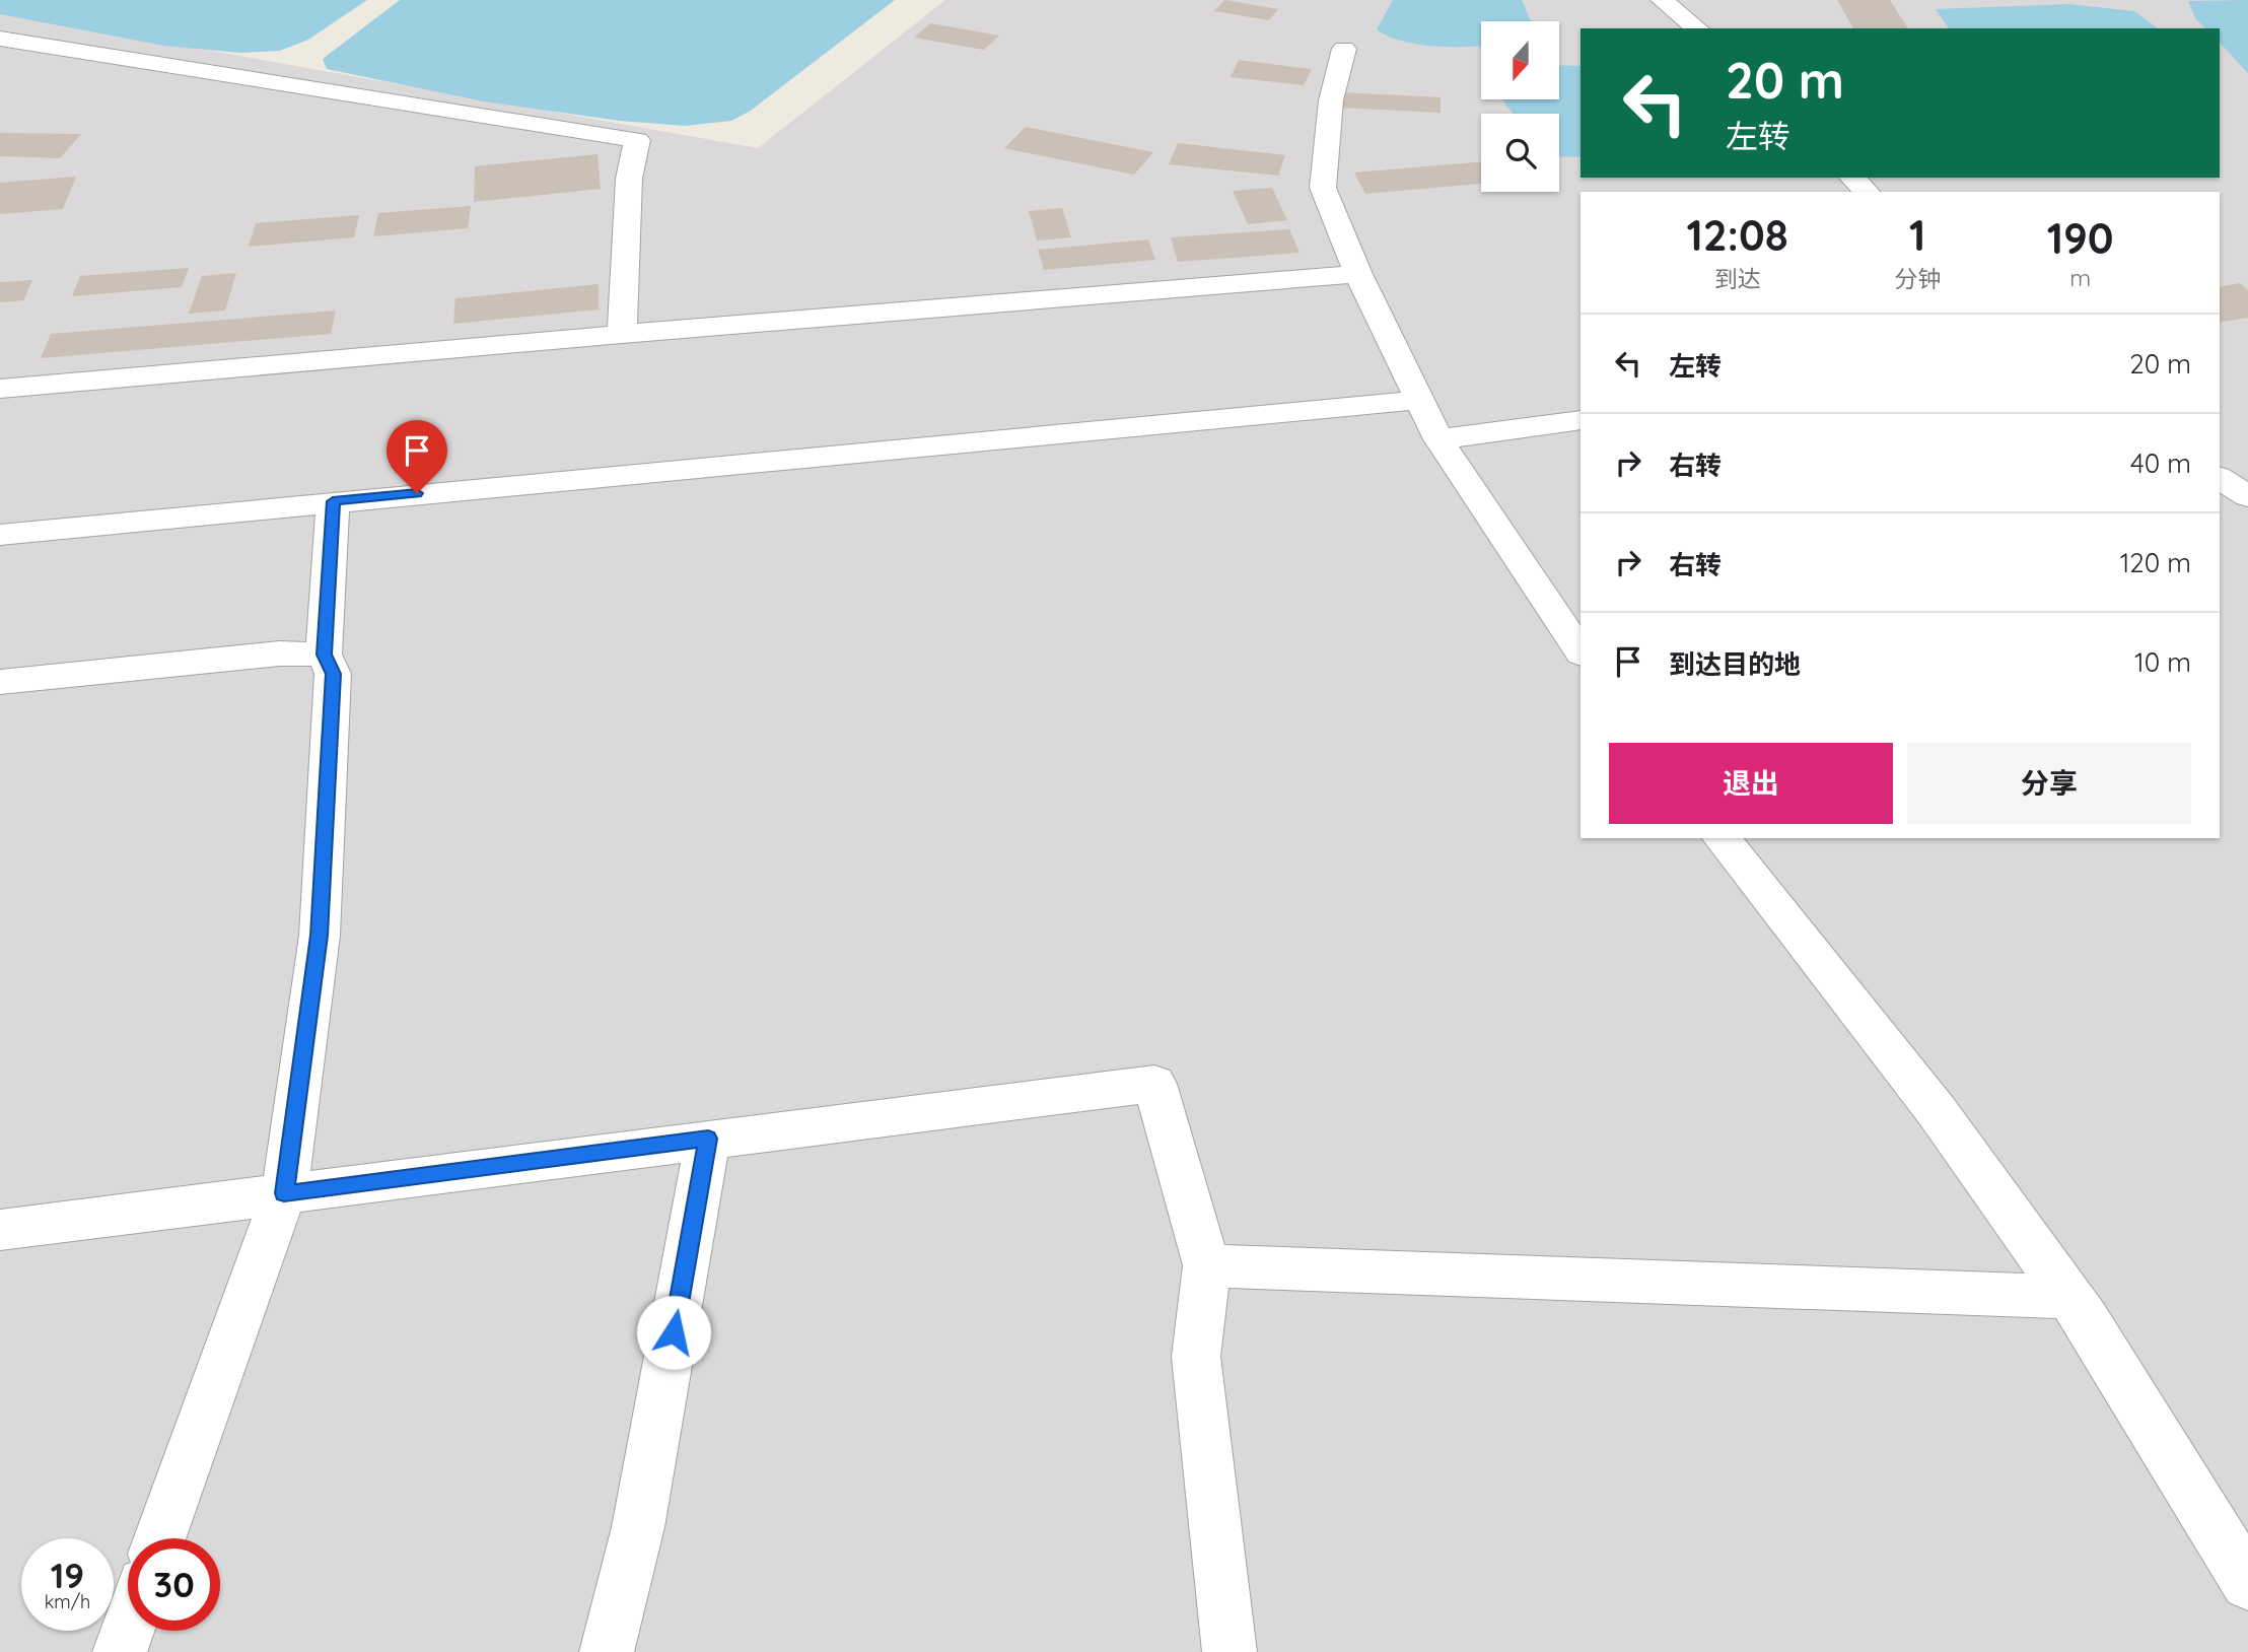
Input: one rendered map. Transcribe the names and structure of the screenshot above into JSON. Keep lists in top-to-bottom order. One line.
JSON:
{"north":"bottom","page":{"turn":["20 m","左转"],"eta":["12:08","到达","1","分钟","190","m"],"list":[{"name":"左转","value":"20 m"},{"name":"右转","value":"40 m"},{"name":"右转","value":"120 m"},{"name":"到达目的地","value":"10 m"}],"buttons":["退出","分享"],"speed":"19 km/h","limit":"30"}}
